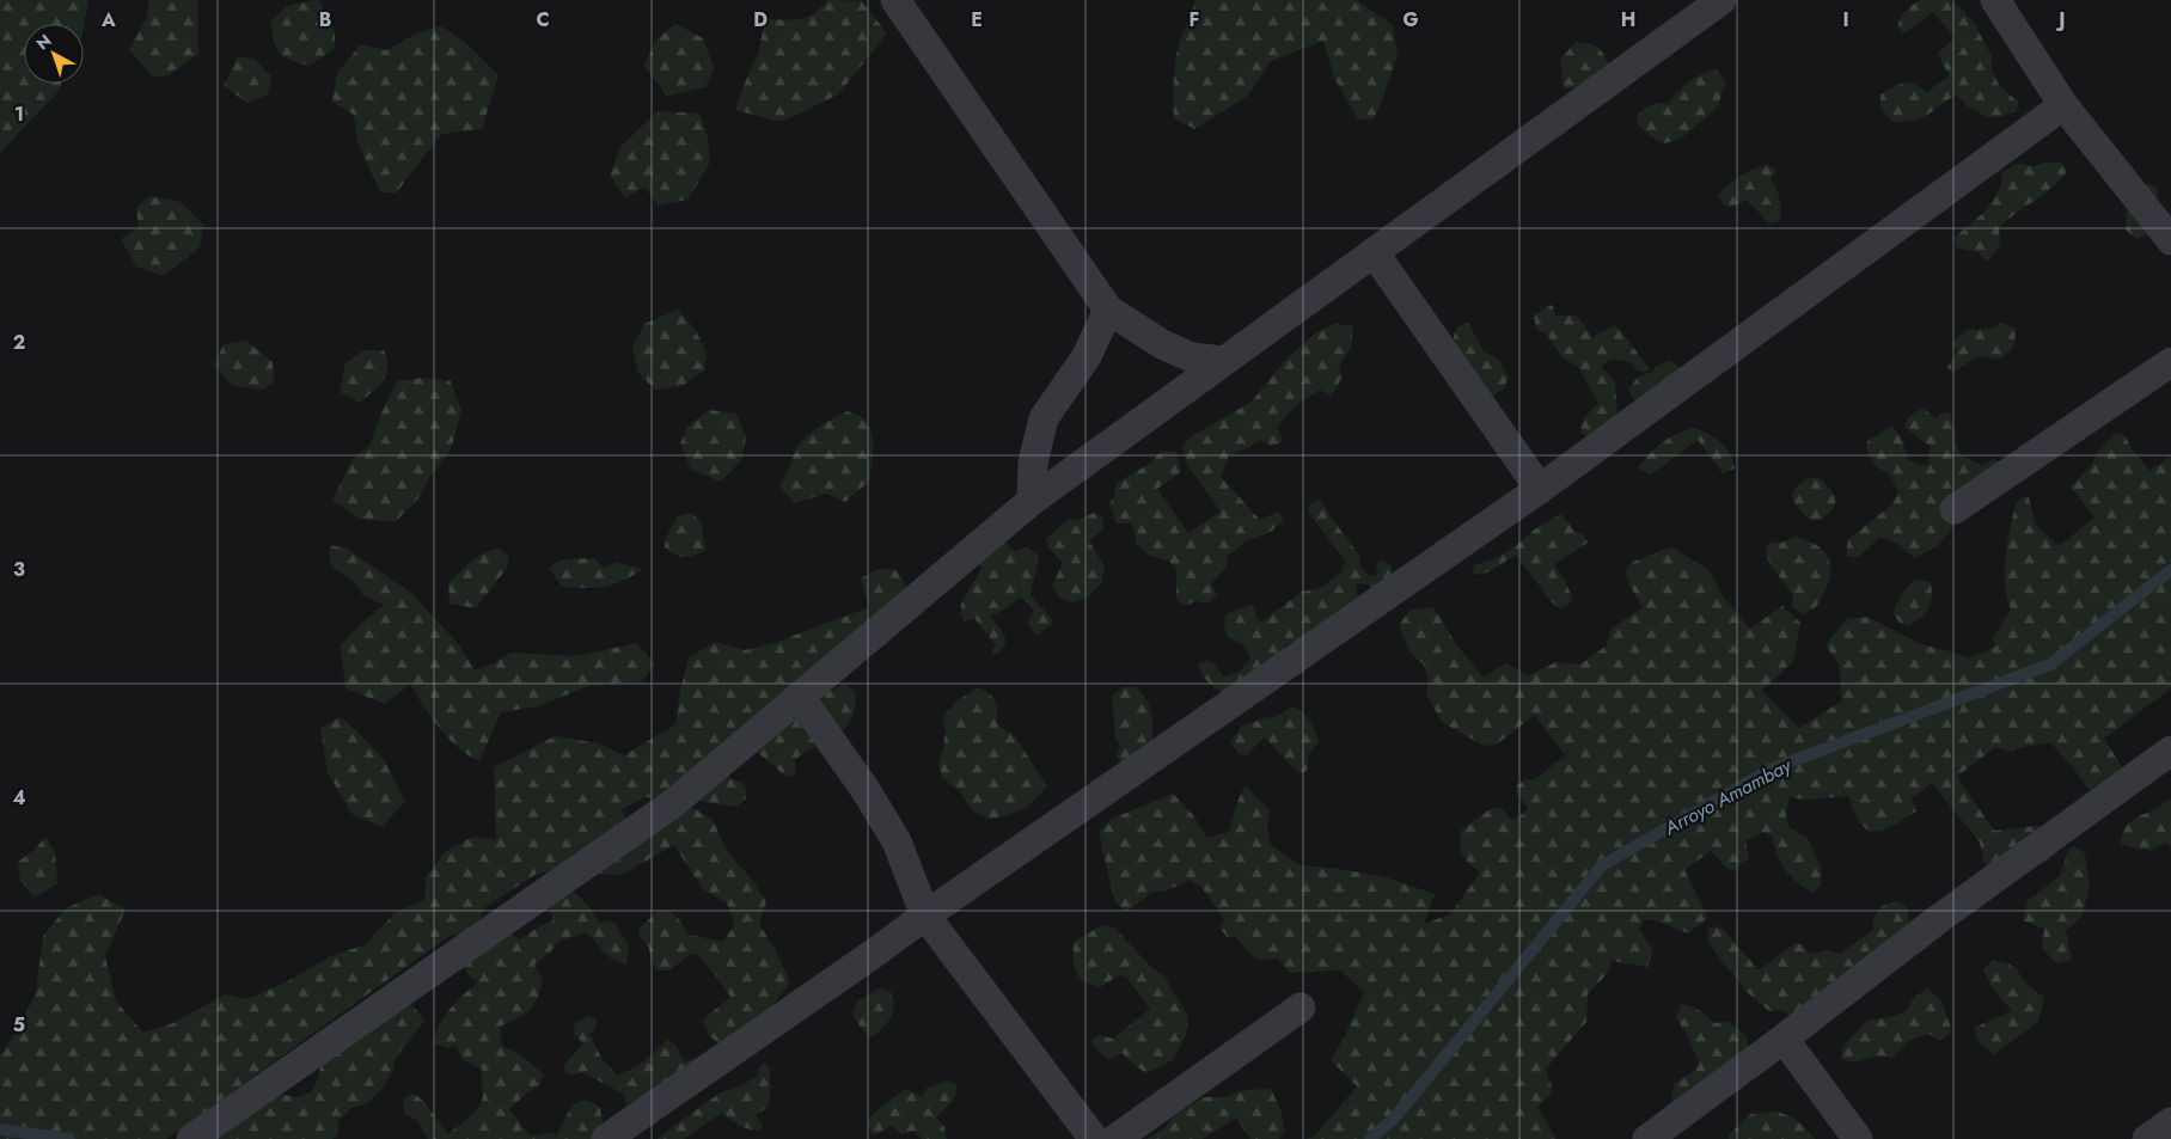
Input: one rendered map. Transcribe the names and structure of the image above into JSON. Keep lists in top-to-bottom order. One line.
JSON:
{"water":["Arroyo Amambay"],"north":"top left","grid":{"columns":["A","B","C","D","E","F","G","H","I","J"],"rows":["1","2","3","4","5"]}}
